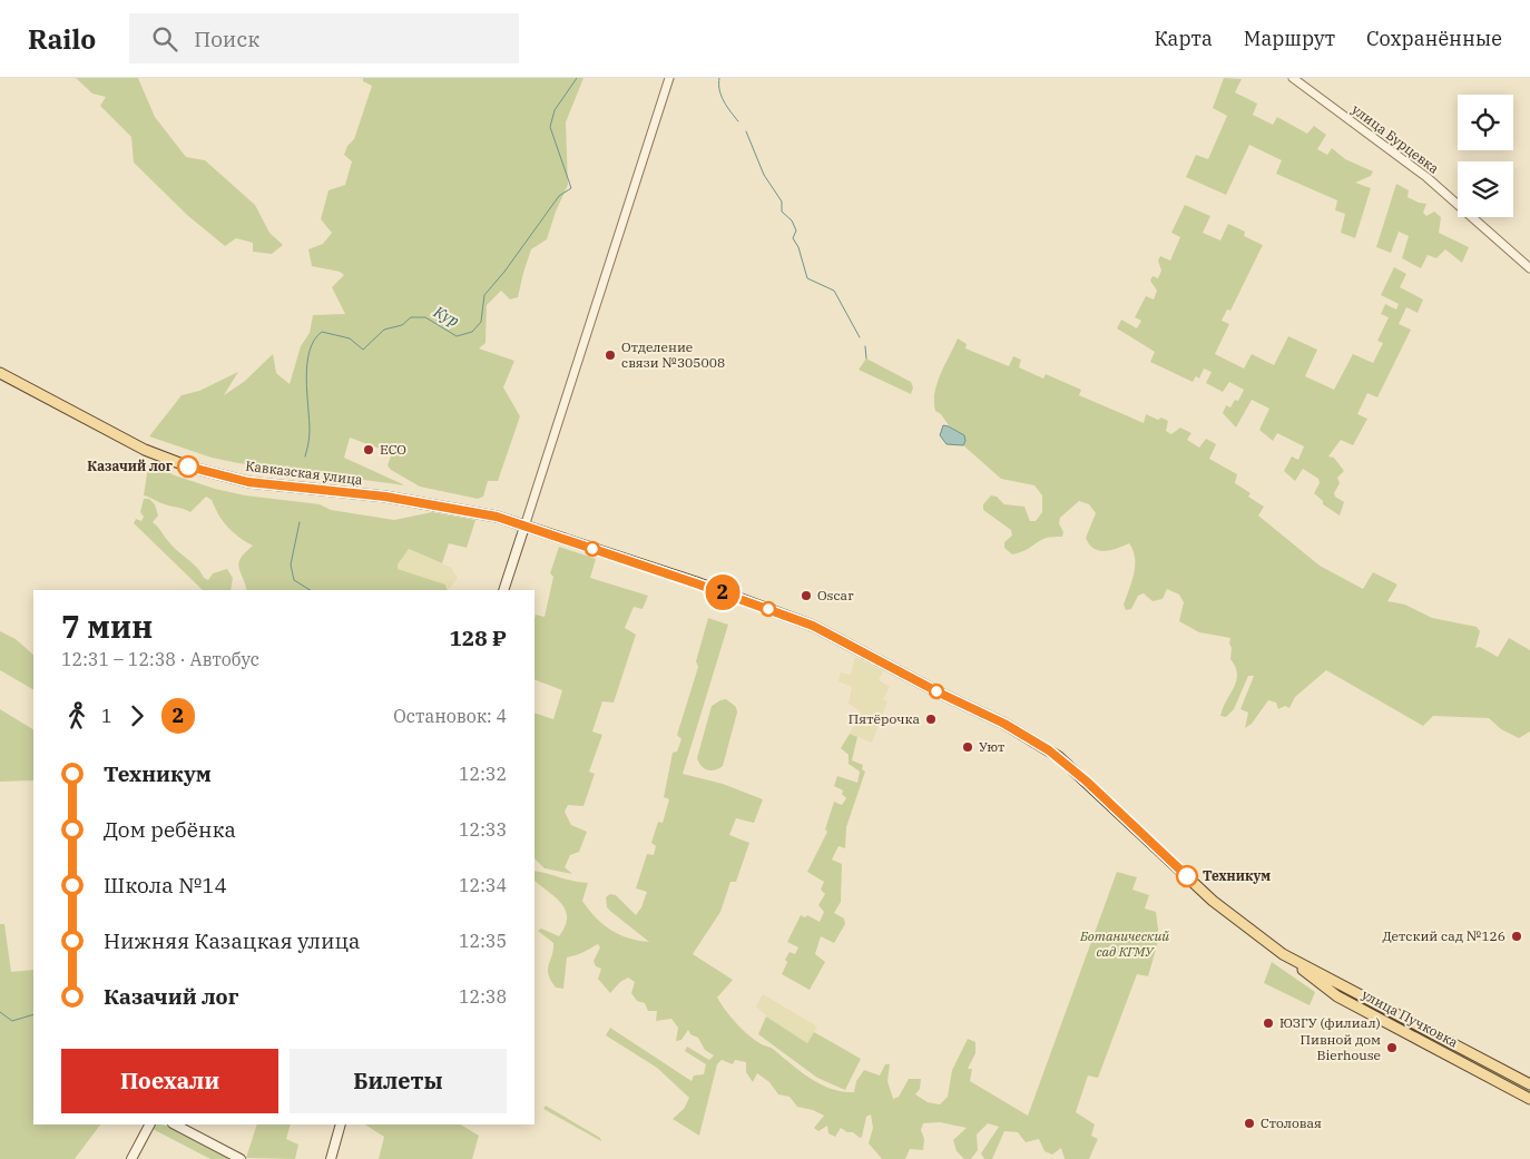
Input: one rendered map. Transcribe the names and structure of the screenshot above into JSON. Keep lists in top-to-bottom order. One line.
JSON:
{"streets":{"main road":["Кавказская улица","улица Пучковка"],"street":["улица Бурцевка"]},"crossings":[["Кавказская улица","улица Пучковка"]],"water":["Кур"],"parks":["Ботанический сад КГМУ"],"places":["Отделение связи №305008","ECO","Казачий лог","Oscar","Пятёрочка","Уют","Техникум","Детский сад №126","ЮЗГУ (филиал)","Пивной дом Bierhouse","Столовая"],"lines":["bus line 2"],"page":{"header":"Railo","search":"Поиск","nav":["Карта","Маршрут","Сохранённые"],"on_map":"2","heading":["7 мин","12:31 – 12:38 · Автобус","128 ₽"],"legs":["1","2","Остановок: 4"],"list":[{"name":"Техникум","value":"12:32"},{"name":"Дом ребёнка","value":"12:33"},{"name":"Школа №14","value":"12:34"},{"name":"Нижняя Казацкая улица","value":"12:35"},{"name":"Казачий лог","value":"12:38"}],"buttons":["Поехали","Билеты"]}}
